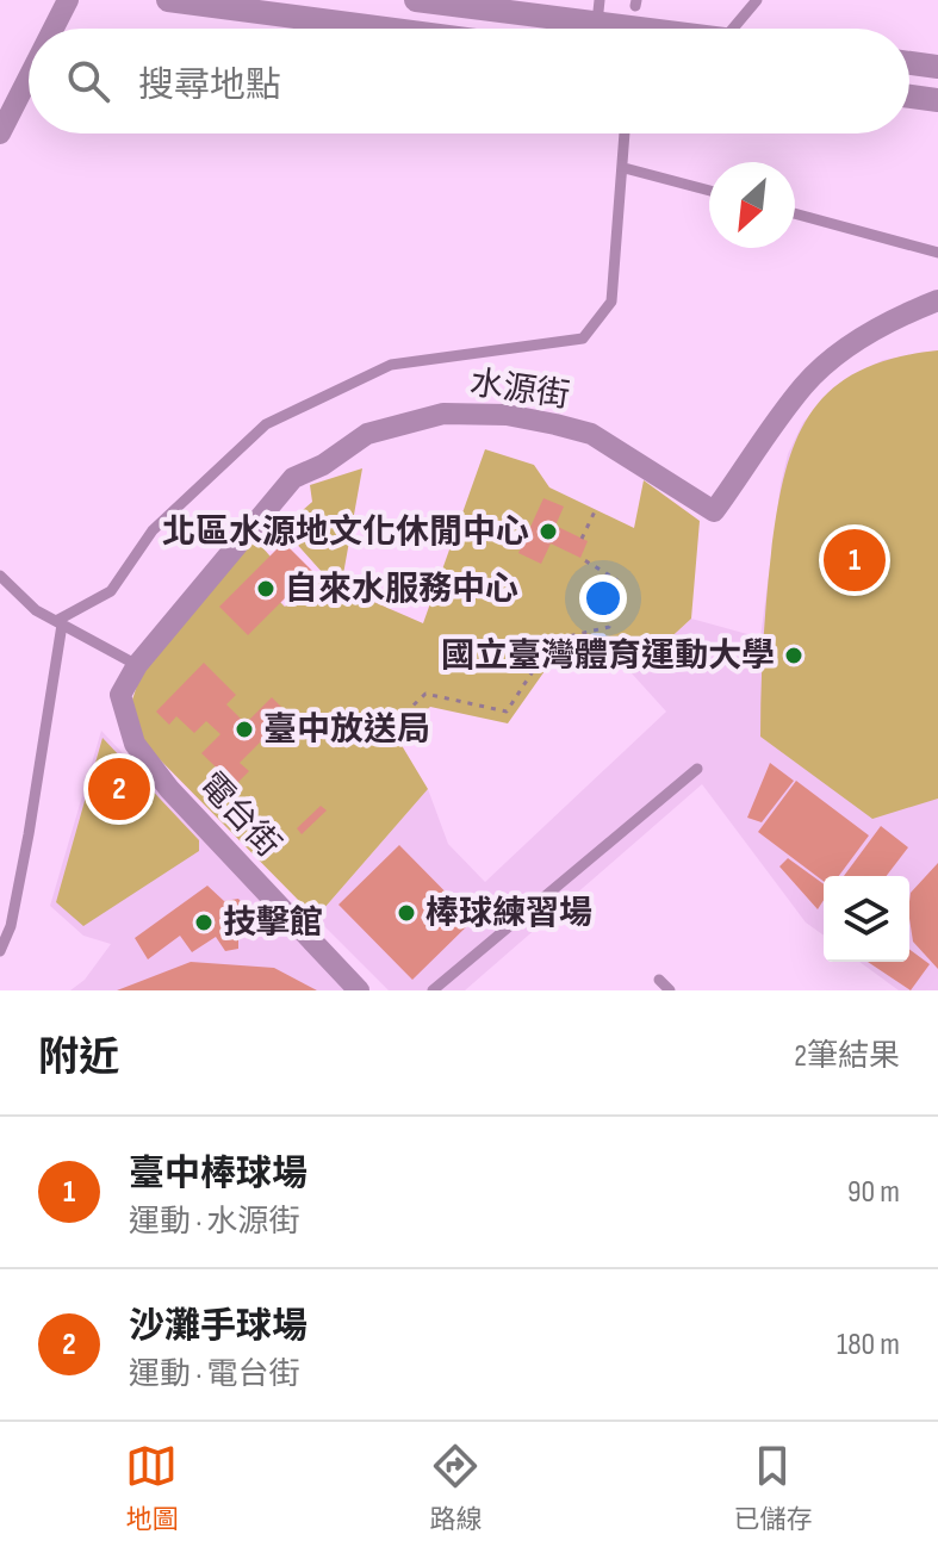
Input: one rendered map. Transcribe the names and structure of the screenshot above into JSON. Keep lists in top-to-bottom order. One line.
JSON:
{"streets":{"street":["水源街","電台街"]},"crossings":[["水源街","電台街"]],"places":["北區水源地文化休閒中心","自來水服務中心","國立臺灣體育運動大學","臺中放送局","棒球練習場","技擊館"],"north":"bottom left","page":{"search":"搜尋地點","pins":["1","2"],"heading":["附近","2筆結果"],"list":[{"mark":"1","name":"臺中棒球場","note":"運動 · 水源街","value":"90 m"},{"mark":"2","name":"沙灘手球場","note":"運動 · 電台街","value":"180 m"}],"nav":["地圖","路線","已儲存"]}}
